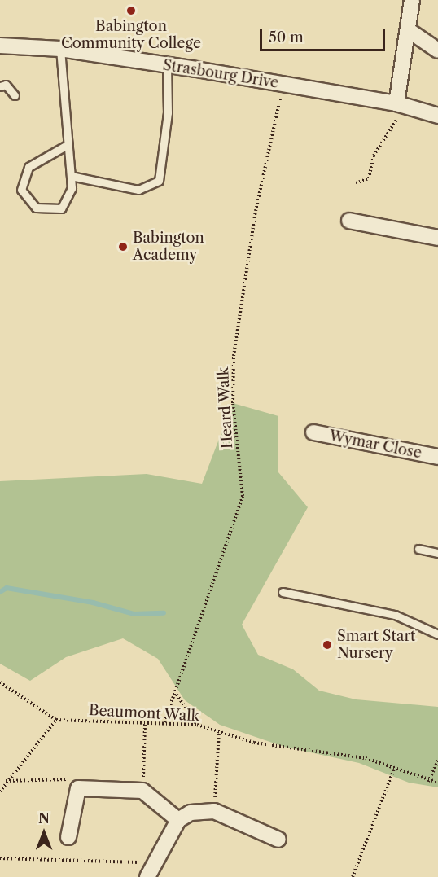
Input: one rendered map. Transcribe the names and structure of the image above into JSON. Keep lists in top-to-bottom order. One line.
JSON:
{"streets":{"street":["Strasbourg Drive","Wymar Close"],"path":["Heard Walk","Beaumont Walk"]},"crossings":[["Strasbourg Drive","Heard Walk"],["Heard Walk","Beaumont Walk"]],"places":["Babington Community College","Babington Academy","Smart Start Nursery"],"scale_bar":"50 m","north":"top"}
